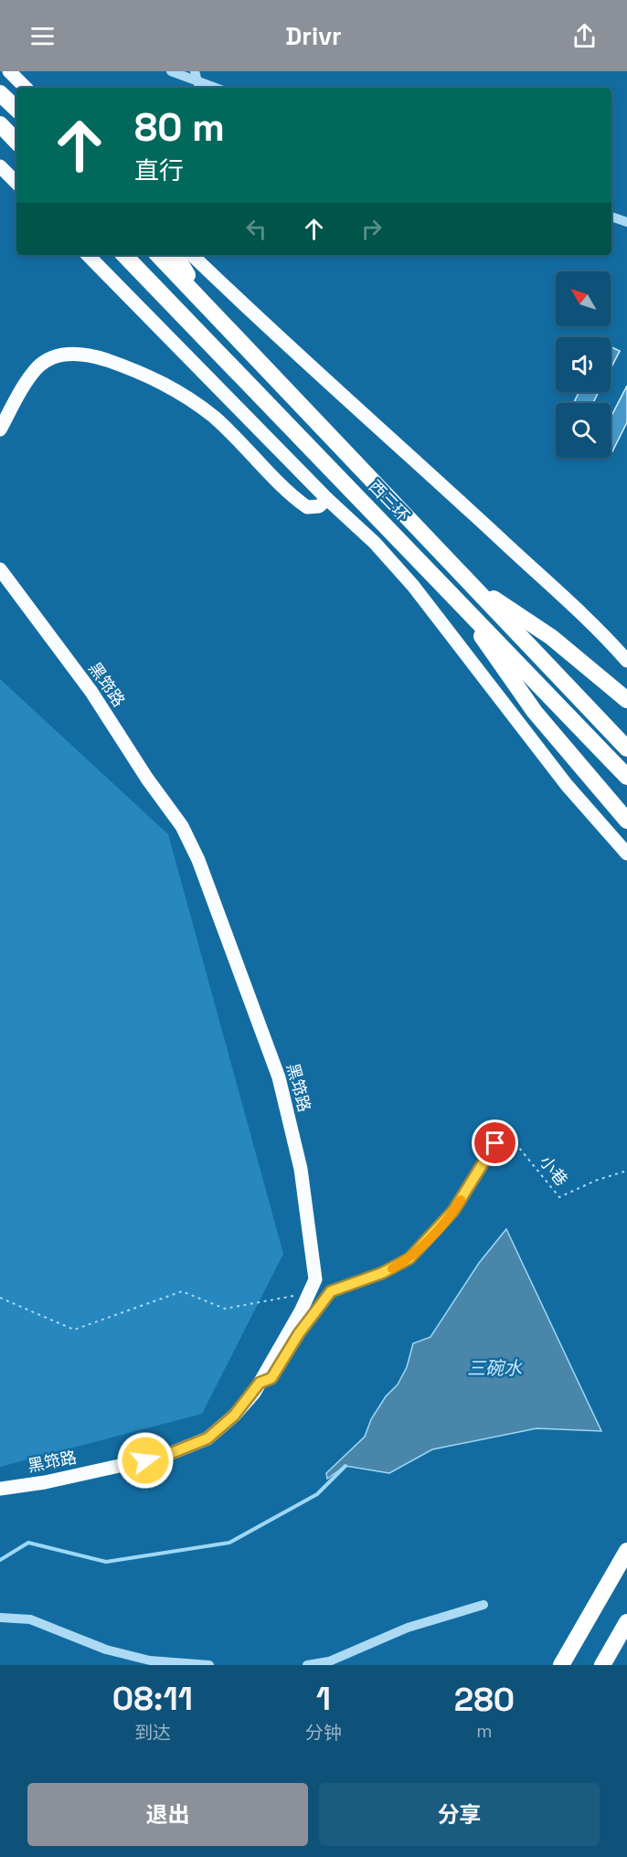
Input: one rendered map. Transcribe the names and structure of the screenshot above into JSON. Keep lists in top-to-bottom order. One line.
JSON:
{"streets":{"highway":["西三环"],"main road":["黑筇路"],"path":["小巷"]},"water":["三碗水"],"north":"top left","page":{"header":"Drivr","turn":["80 m","直行"],"eta":["08:11","到达","1","分钟","280","m"],"buttons":["退出","分享"]}}
